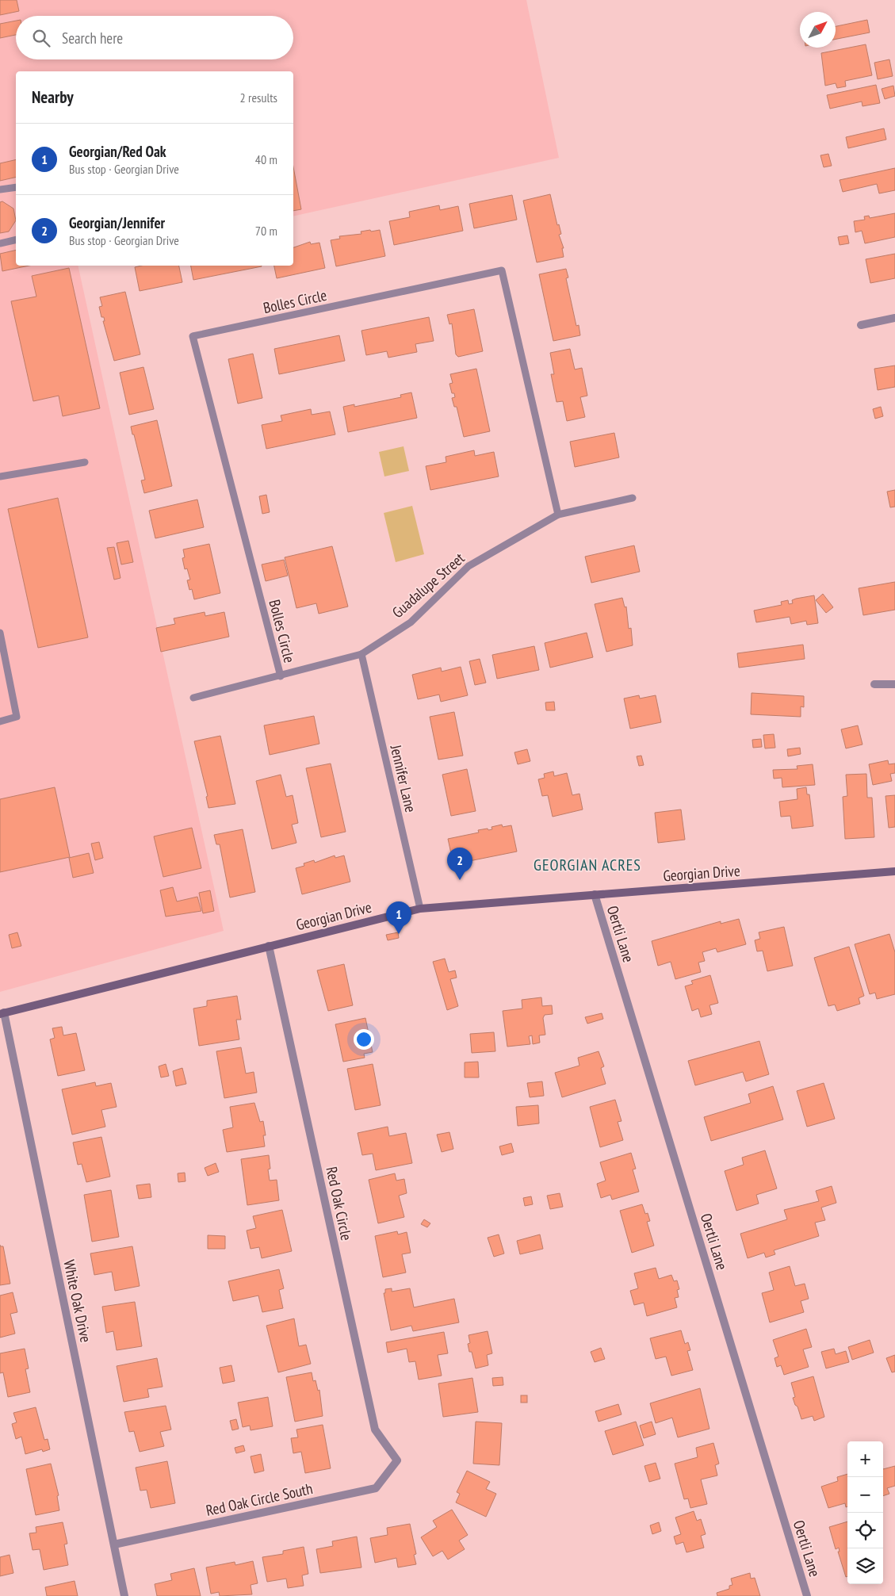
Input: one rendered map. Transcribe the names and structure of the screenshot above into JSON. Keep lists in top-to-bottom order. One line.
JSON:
{"streets":{"street":["Georgian Drive","Oertli Lane","Red Oak Circle","White Oak Drive","Red Oak Circle South"],"lane":["Bolles Circle","Guadalupe Street","Jennifer Lane"]},"crossings":[["Bolles Circle","Guadalupe Street"],["Guadalupe Street","Jennifer Lane"],["Jennifer Lane","Georgian Drive"],["Georgian Drive","Oertli Lane"],["Georgian Drive","Red Oak Circle"],["Georgian Drive","White Oak Drive"],["Red Oak Circle","Red Oak Circle South"],["White Oak Drive","Red Oak Circle South"]],"districts":["GEORGIAN ACRES"],"north":"top right","page":{"search":"Search here","heading":["Nearby","2 results"],"list":[{"mark":"1","name":"Georgian/Red Oak","note":"Bus stop · Georgian Drive","value":"40 m"},{"mark":"2","name":"Georgian/Jennifer","note":"Bus stop · Georgian Drive","value":"70 m"}],"pins":["2","1"],"map_buttons":["+","−"]}}
